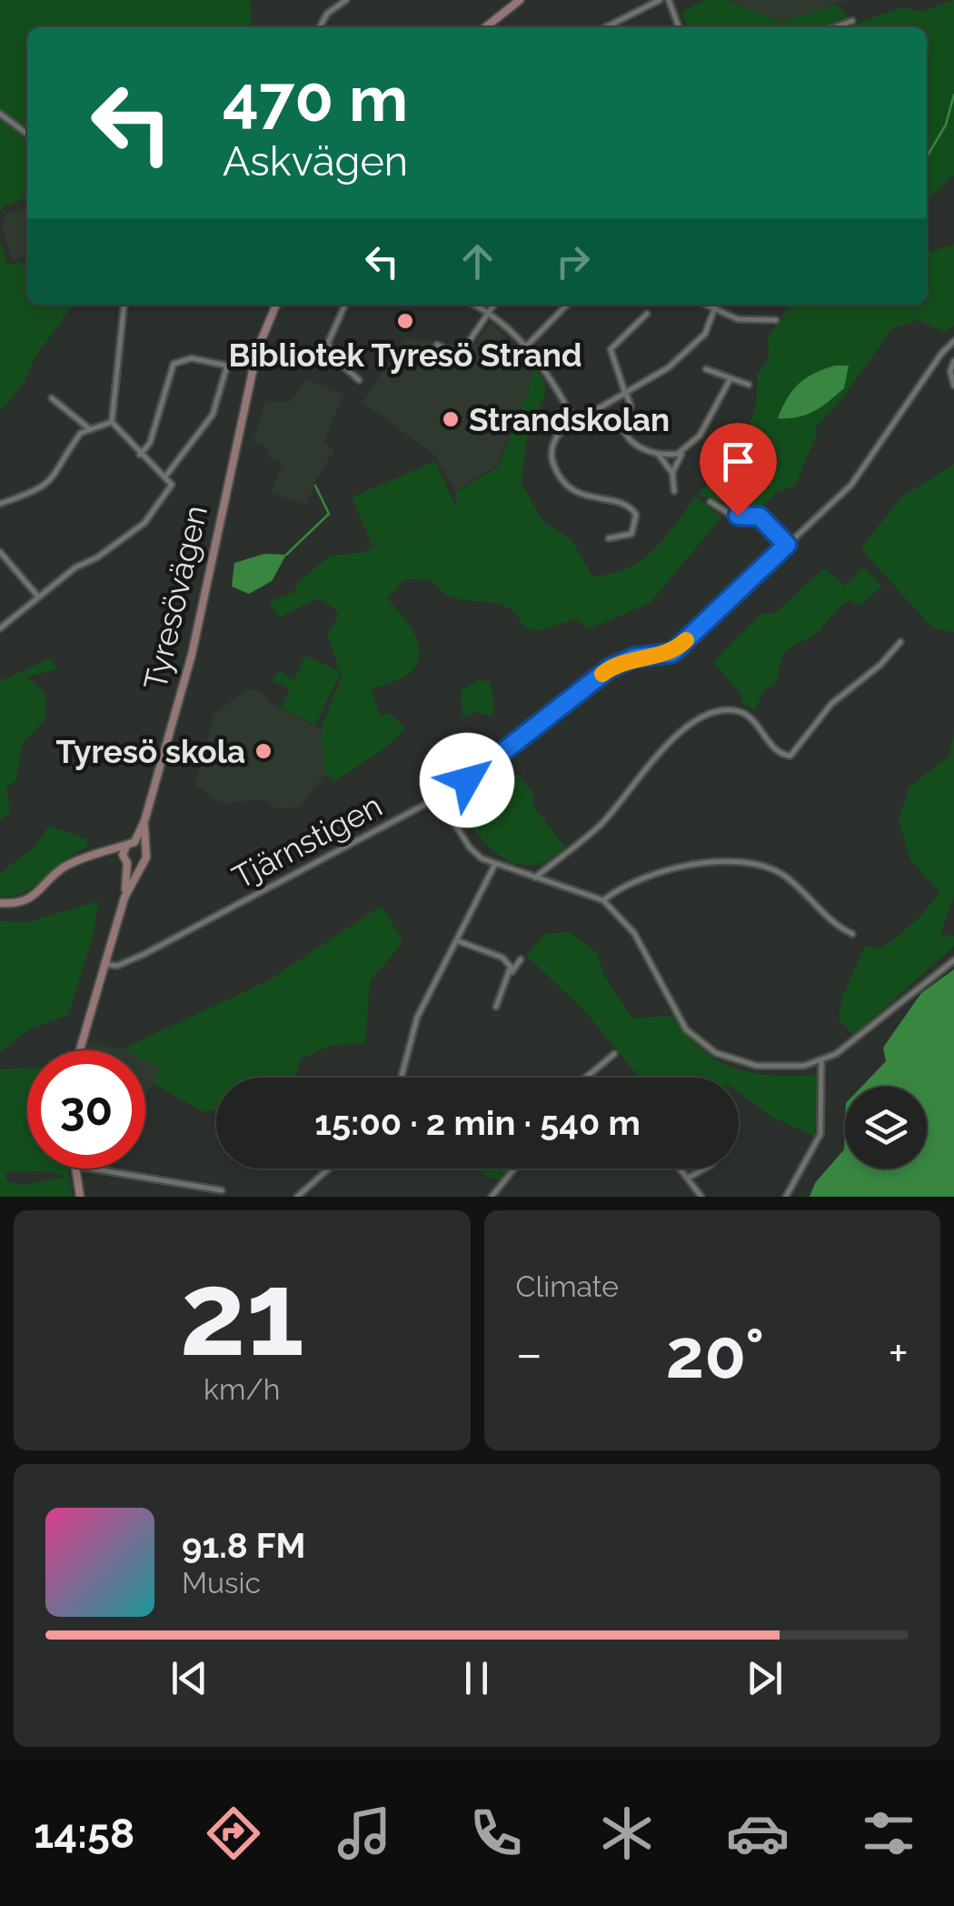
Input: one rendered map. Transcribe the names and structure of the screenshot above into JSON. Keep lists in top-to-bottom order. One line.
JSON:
{"streets":{"main road":["Tyresövägen"],"street":["Tjärnstigen"]},"crossings":[["Tyresövägen","Tjärnstigen"]],"places":["Bibliotek Tyresö Strand","Strandskolan","Tyresö skola"],"page":{"turn":["470 m","Askvägen"],"limit":"30","trip":"15:00 · 2 min · 540 m","tile":[["21","km/h"],"Climate"],"heat":["−","20°","+"],"song":["91.8 FM","Music"],"tabs":"14:58"}}
